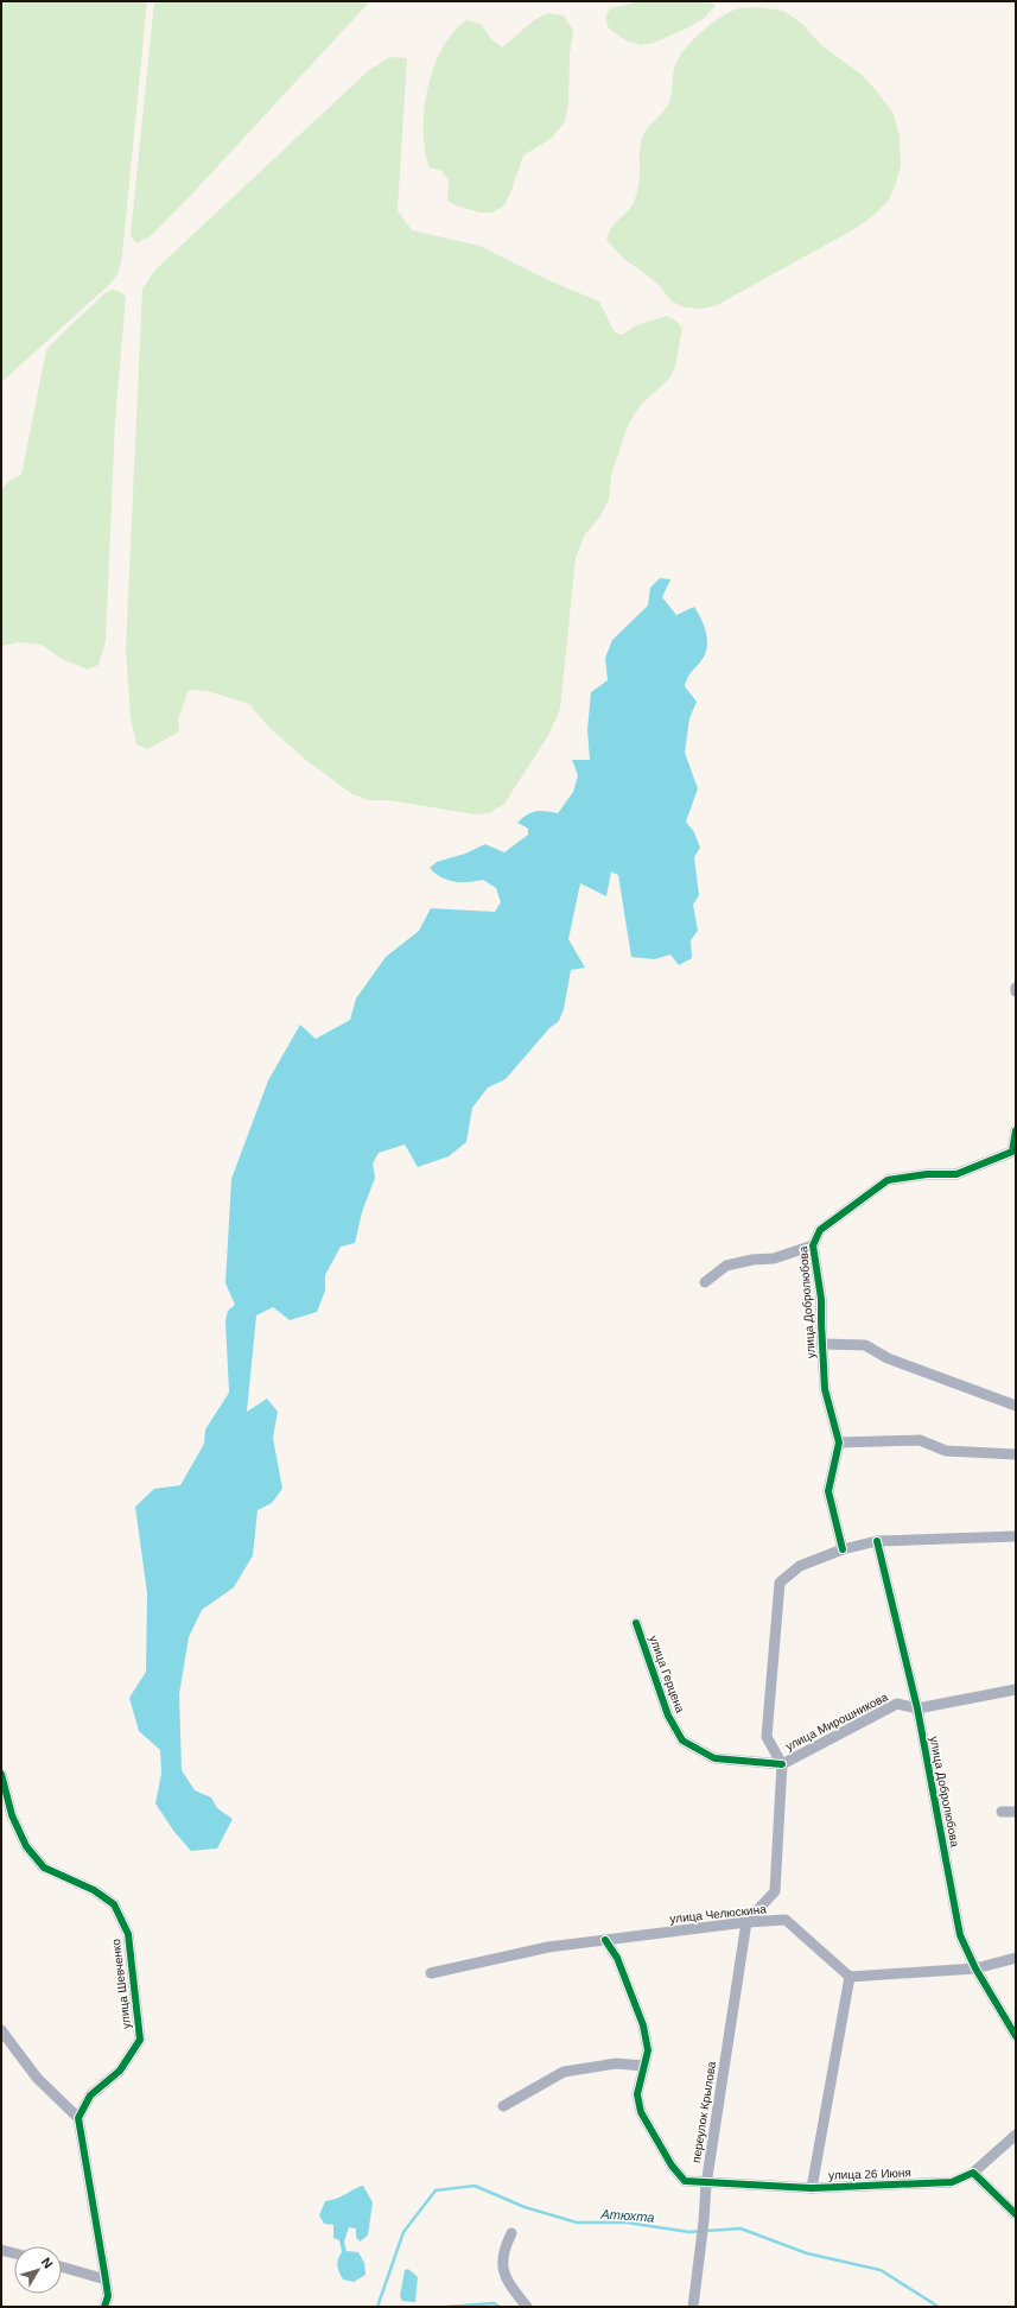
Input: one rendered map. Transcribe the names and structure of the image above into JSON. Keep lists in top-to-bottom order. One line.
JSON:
{"streets":{"street":["улица Добролюбова","улица Герцена","улица Мирошникова","улица Челюскина","улица Шевченко","переулок Крылова","улица 26 Июня"]},"crossings":[["улица Добролюбова","улица Мирошникова"],["улица Герцена","улица Мирошникова"],["улица Челюскина","переулок Крылова"],["улица Челюскина","улица 26 Июня"],["переулок Крылова","улица 26 Июня"]],"water":["Атюхта"],"north":"top right"}
